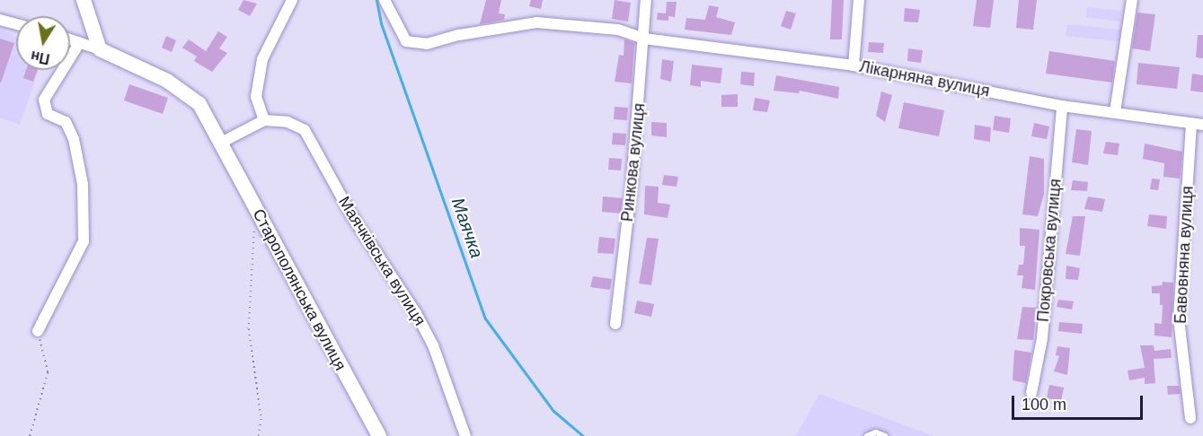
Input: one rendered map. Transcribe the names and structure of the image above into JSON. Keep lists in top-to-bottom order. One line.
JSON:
{"streets":{"street":["Лікарняна вулиця","Ринкова вулиця","Покровська вулиця","Бавовняна вулиця","Маячківська вулиця","Старополянська вулиця"]},"crossings":[["Лікарняна вулиця","Ринкова вулиця"],["Лікарняна вулиця","Покровська вулиця"],["Лікарняна вулиця","Бавовняна вулиця"]],"water":["Маячка"],"scale_bar":"100 m","north":"bottom"}
